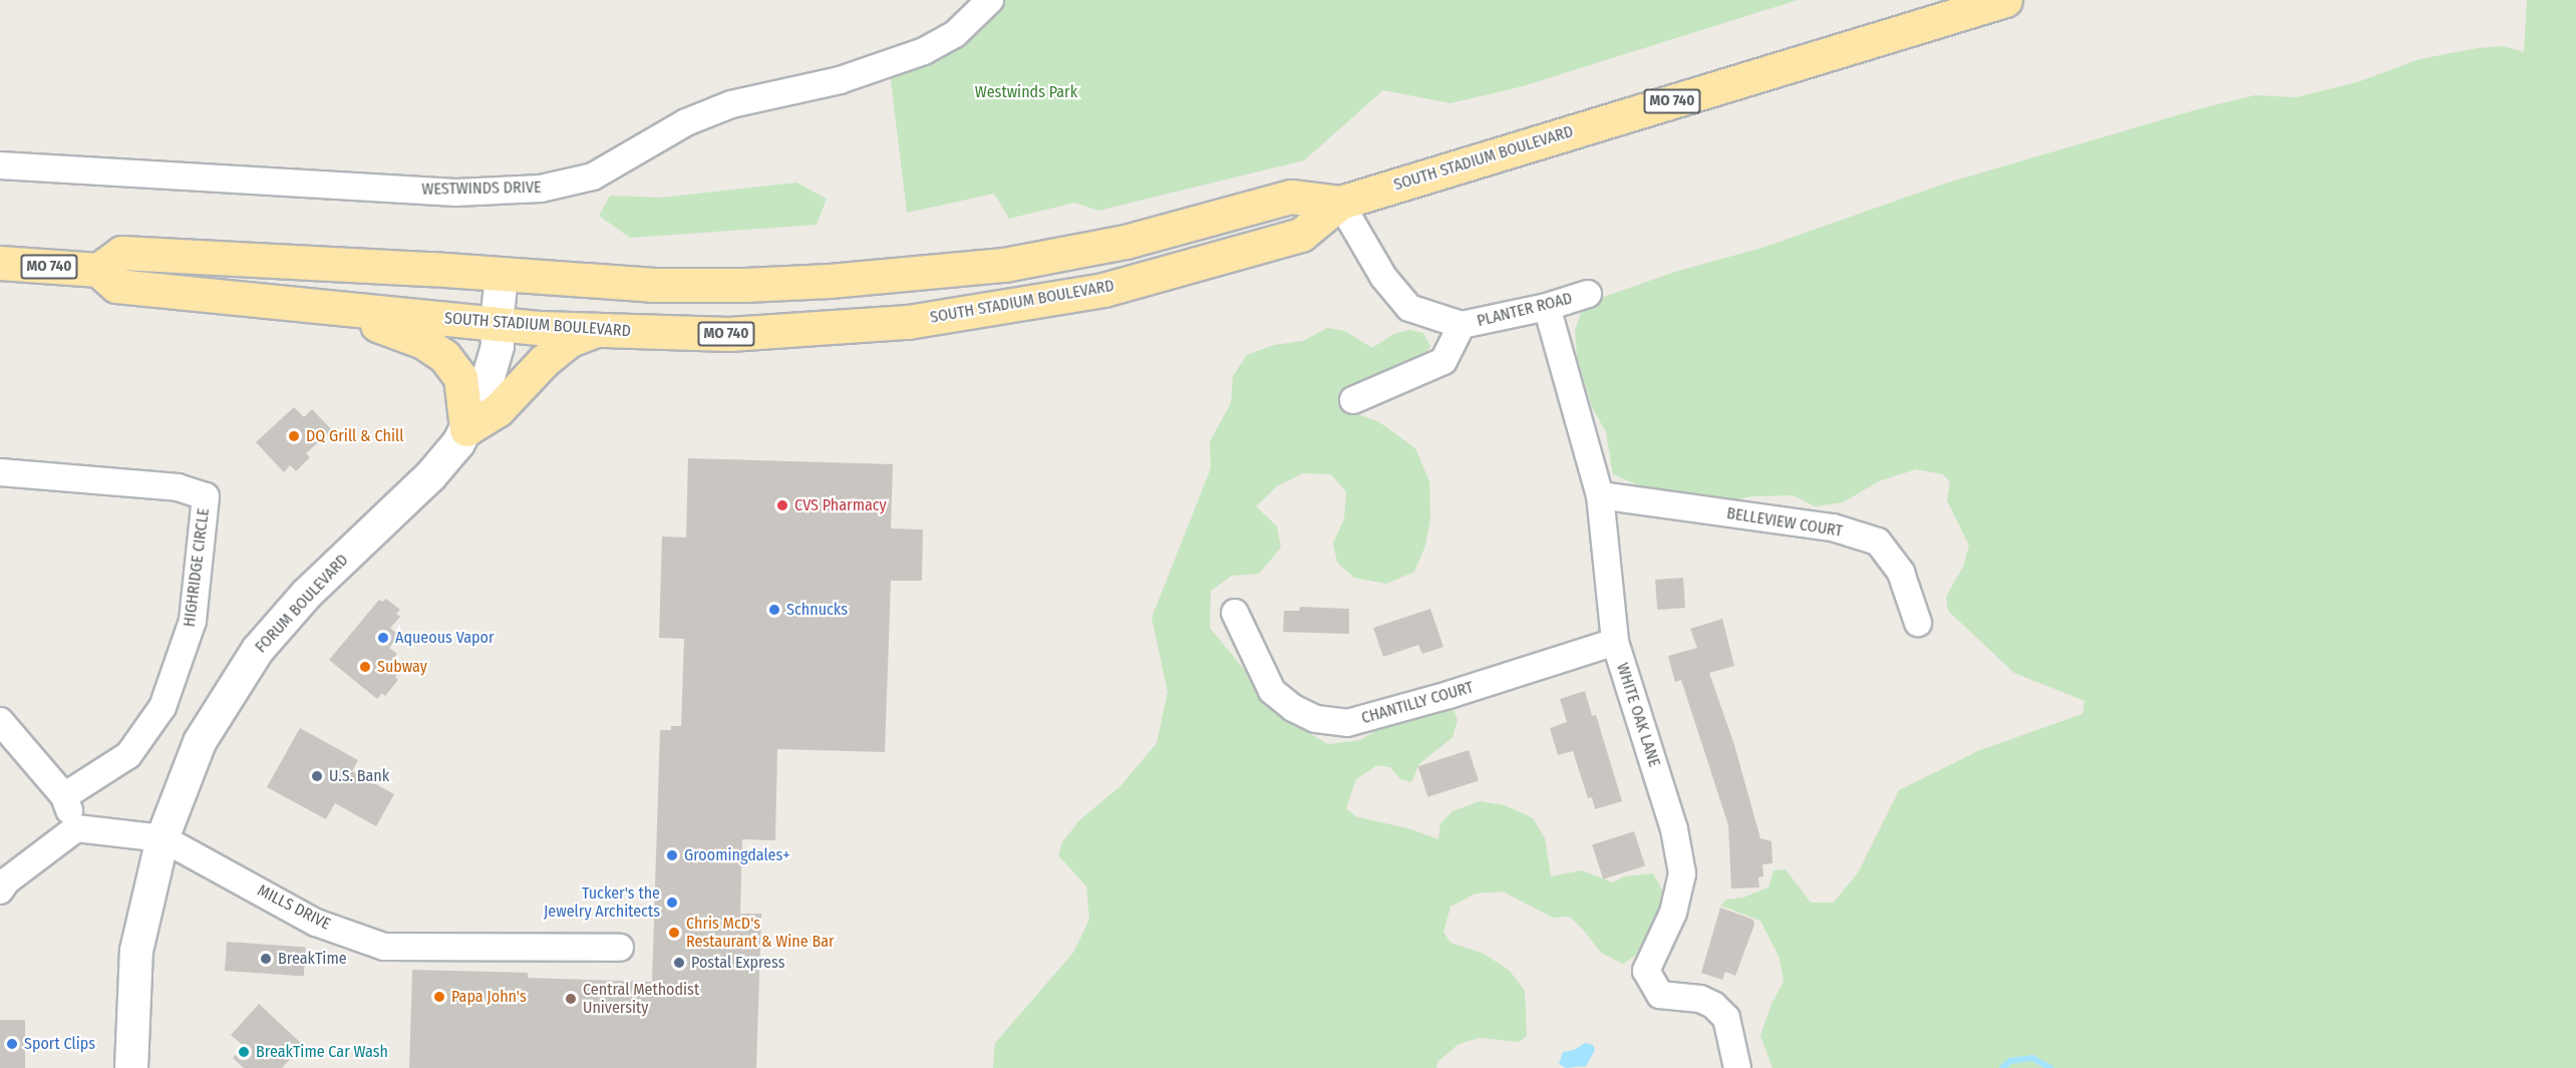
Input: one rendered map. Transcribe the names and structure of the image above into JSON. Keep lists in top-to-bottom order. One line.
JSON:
{"streets":{"main road":["MO 740","SOUTH STADIUM BOULEVARD"],"street":["WESTWINDS DRIVE","PLANTER ROAD","BELLEVIEW COURT","HIGHRIDGE CIRCLE","FORUM BOULEVARD","CHANTILLY COURT","WHITE OAK LANE","MILLS DRIVE"]},"crossings":[["MO 740","SOUTH STADIUM BOULEVARD"],["MO 740","PLANTER ROAD"],["MO 740","FORUM BOULEVARD"],["SOUTH STADIUM BOULEVARD","PLANTER ROAD"],["SOUTH STADIUM BOULEVARD","FORUM BOULEVARD"],["PLANTER ROAD","WHITE OAK LANE"],["BELLEVIEW COURT","WHITE OAK LANE"],["FORUM BOULEVARD","MILLS DRIVE"],["CHANTILLY COURT","WHITE OAK LANE"]],"parks":["Westwinds Park"],"places":["DQ Grill & Chill","CVS Pharmacy","Schnucks","Aqueous Vapor","Subway","U.S. Bank","Groomingdales+","Tucker's the Jewelry Architects","Chris McD's Restaurant & Wine Bar","BreakTime","Postal Express","Papa John's","Central Methodist University","Sport Clips","BreakTime Car Wash"]}
